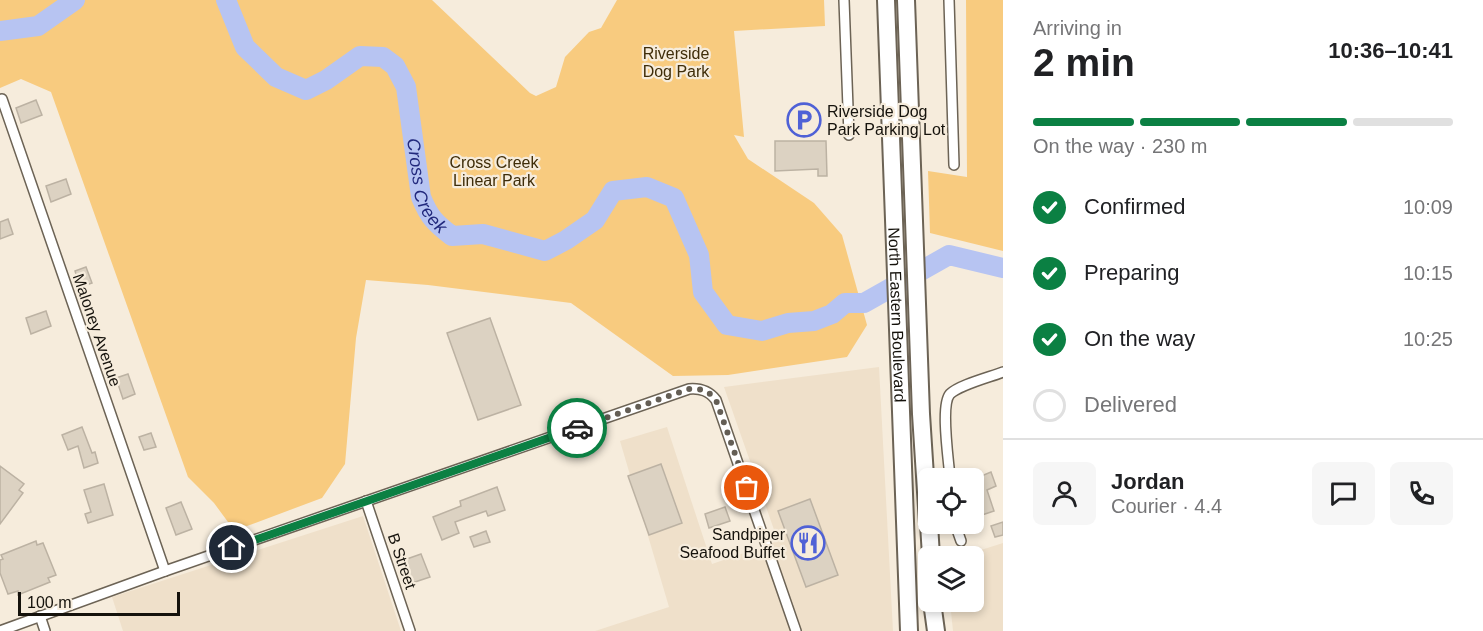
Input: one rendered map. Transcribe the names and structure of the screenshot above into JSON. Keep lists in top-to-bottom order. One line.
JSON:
{"streets":{"highway":["North Eastern Boulevard"],"street":["Maloney Avenue","B Street"]},"water":["Cross Creek"],"parks":["Riverside Dog Park","Cross Creek Linear Park"],"places":{"parking":["Riverside Dog Park Parking Lot"],"restaurant":["Sandpiper Seafood Buffet"]},"scale_bar":"100 m","page":{"heading":["2 min","Arriving in","10:36–10:41"],"panel":["Jordan","Courier · 4.4"],"bar":"On the way · 230 m","list":[["Confirmed","10:09"],["Preparing","10:15"],["On the way","10:25"],"Delivered"],"scale":"100 m"}}
